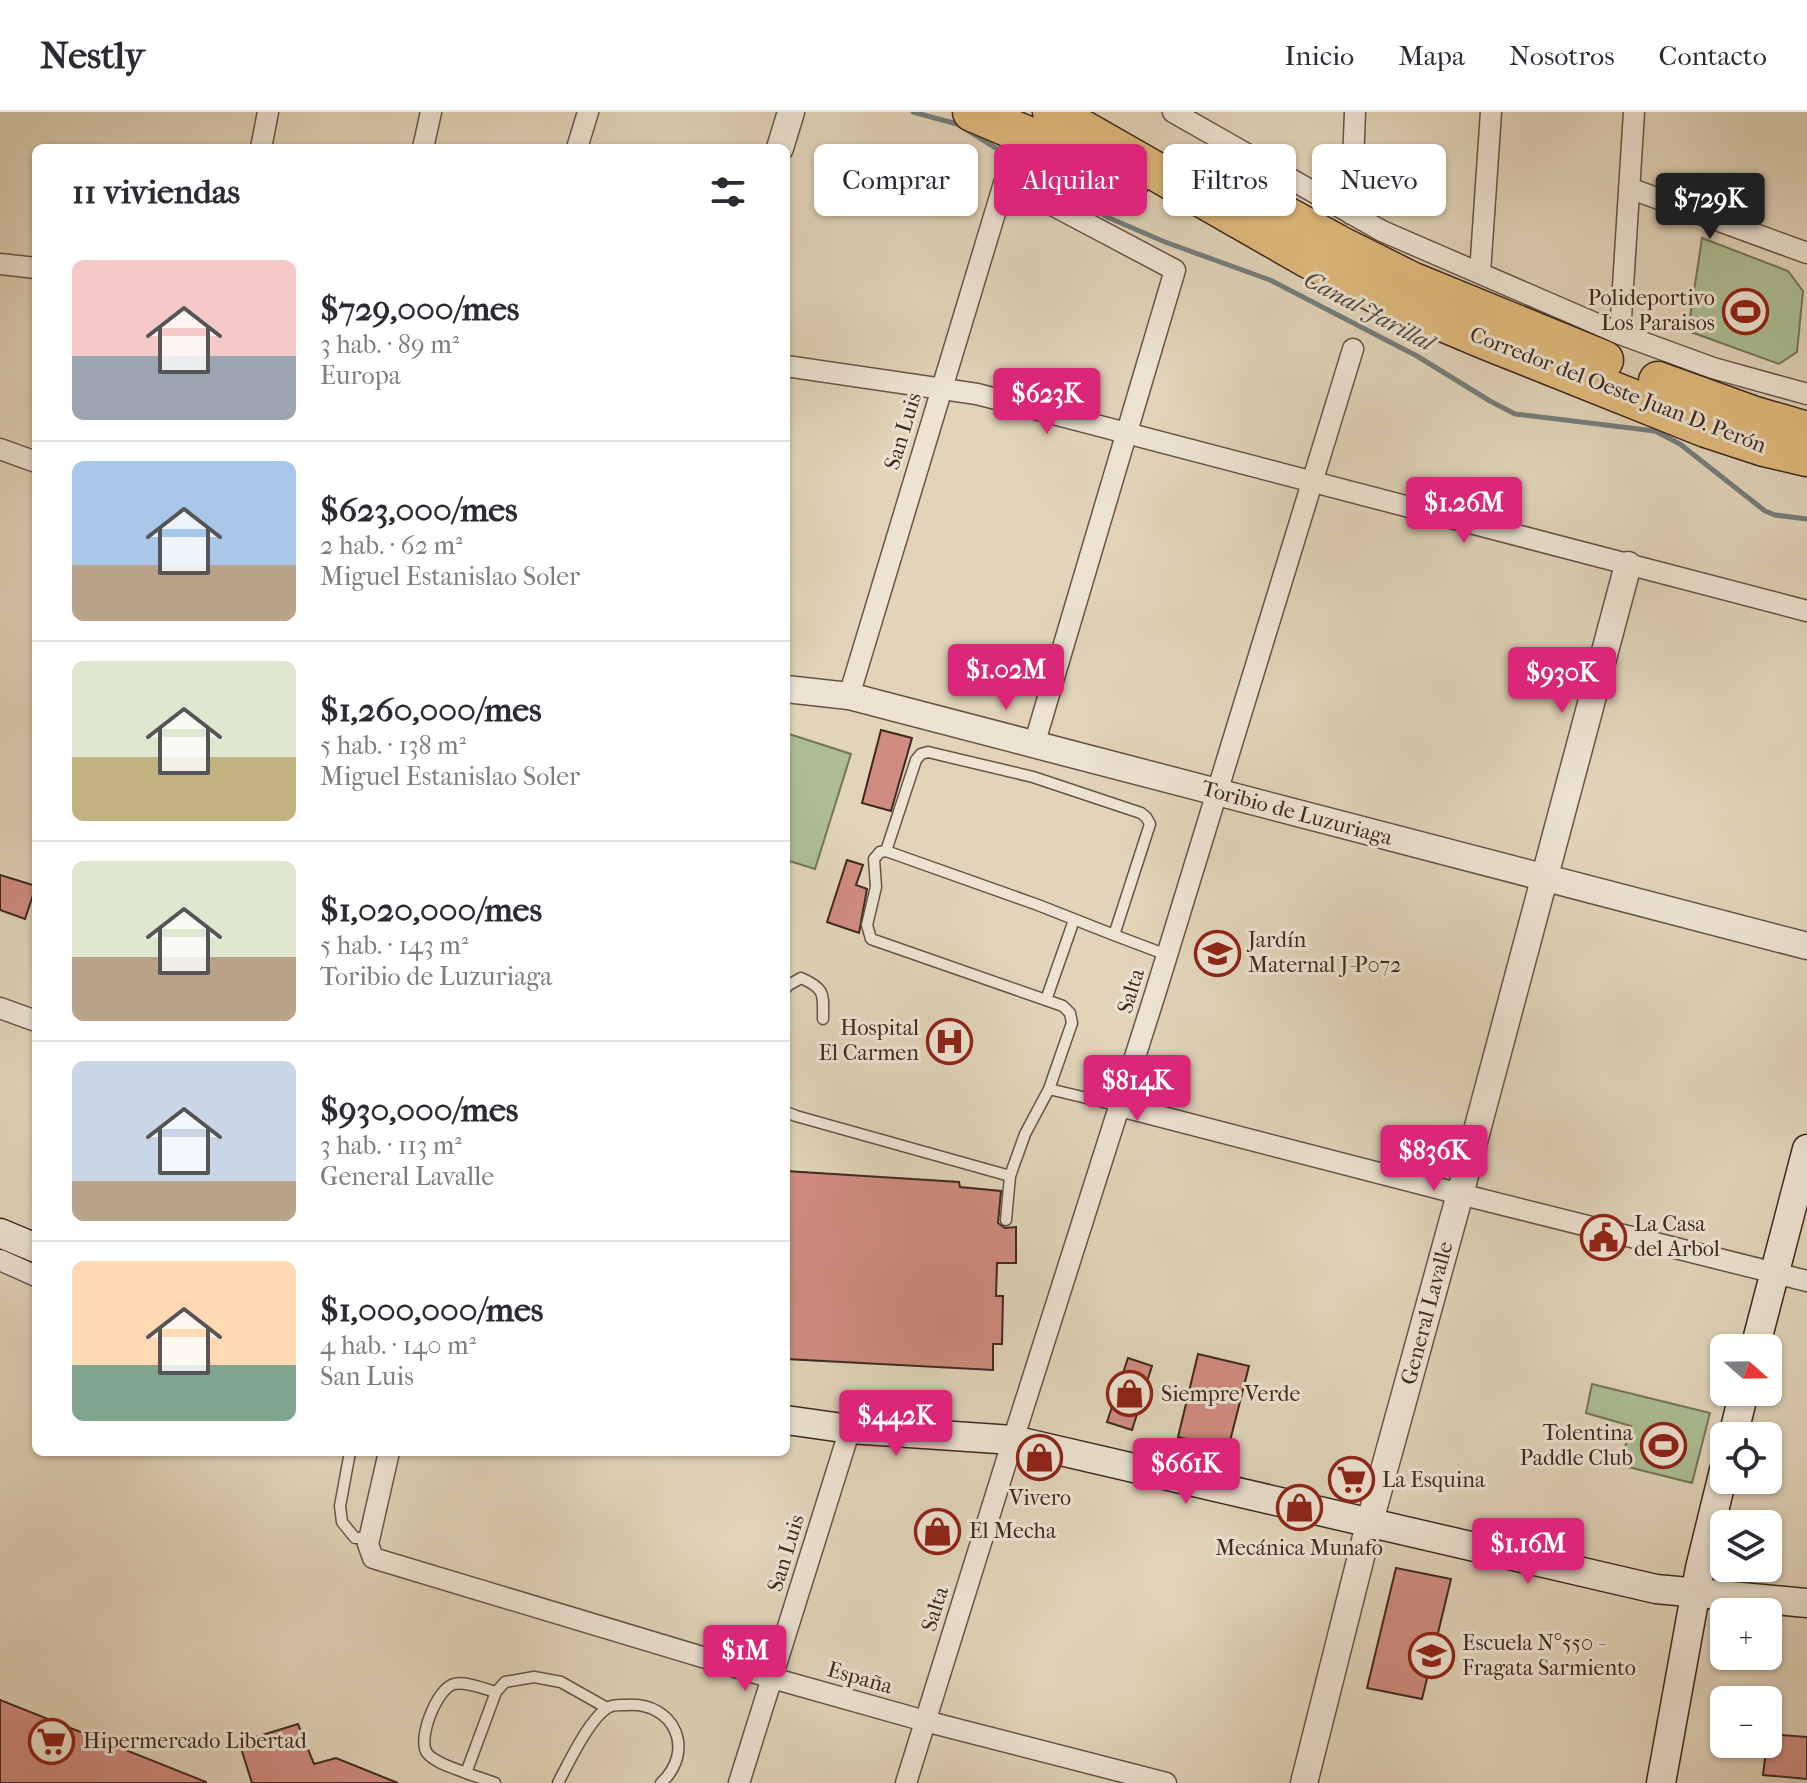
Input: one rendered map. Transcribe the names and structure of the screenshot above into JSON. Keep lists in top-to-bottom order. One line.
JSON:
{"streets":{"highway":["Corredor del Oeste Juan D. Perón"],"street":["San Luis","Toribio de Luzuriaga","Salta","General Lavalle","España"]},"crossings":[["San Luis","Toribio de Luzuriaga"],["San Luis","España"],["Toribio de Luzuriaga","Salta"],["Toribio de Luzuriaga","General Lavalle"],["Salta","España"]],"water":["Canal Jarillal"],"places":{"sports":["Polideportivo Los Paraisos","Tolentina Paddle Club"],"school or university":["Jardín Maternal J-P072","Escuela N°550 - Fragata Sarmiento"],"hospital":["Hospital El Carmen"],"public building":["La Casa del Arbol"],"shop":["Siempre Verde","Vivero","Mecánica Munafo","El Mecha"],"supermarket":["La Esquina","Hipermercado Libertad"]},"north":"right","page":{"header":"Nestly","nav":["Inicio","Mapa","Nosotros","Contacto"],"chip":["Comprar","Alquilar","Filtros","Nuevo"],"heading":"11 viviendas","price":["$729K","$623K","$1.26M","$1.02M","$930K","$814K","$836K","$442K","$661K","$1.16M","$1M"],"list":[{"name":"$729,000/mes","note":"3 hab. · 89 m² · Europa"},{"name":"$623,000/mes","note":"2 hab. · 62 m² · Miguel Estanislao Soler"},{"name":"$1,260,000/mes","note":"5 hab. · 138 m² · Miguel Estanislao Soler"},{"name":"$1,020,000/mes","note":"5 hab. · 143 m² · Toribio de Luzuriaga"},{"name":"$930,000/mes","note":"3 hab. · 113 m² · General Lavalle"},{"name":"$1,000,000/mes","note":"4 hab. · 140 m² · San Luis"}],"map_buttons":["+","−"]}}
